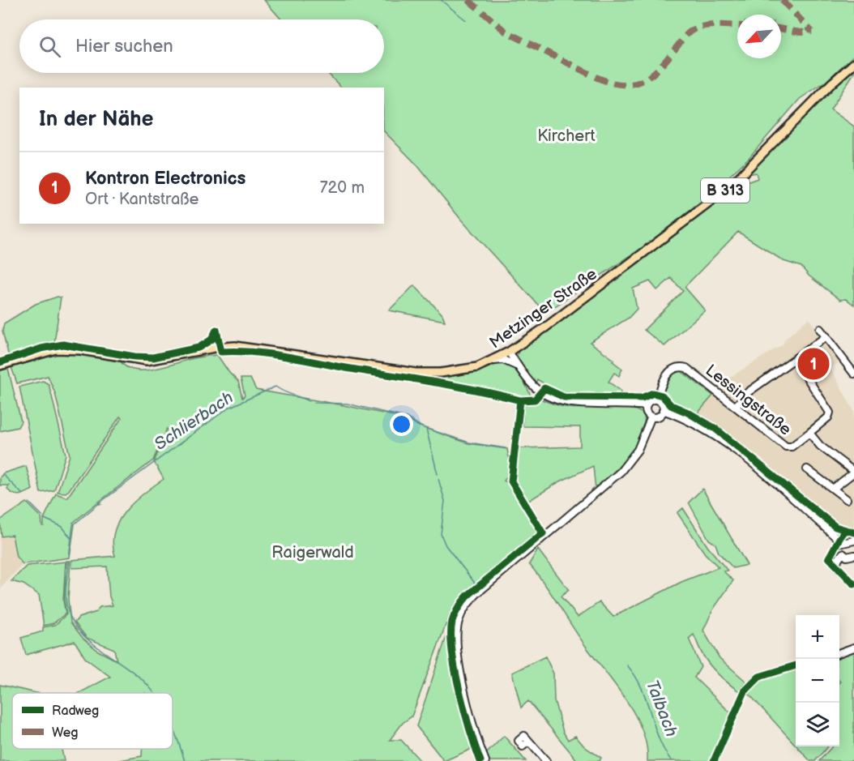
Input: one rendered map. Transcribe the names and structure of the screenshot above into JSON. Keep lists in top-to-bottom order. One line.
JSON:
{"streets":{"main road":["B 313","Metzinger Straße"],"street":["Lessingstraße"]},"water":["Schlierbach","Talbach"],"parks":["Kirchert","Raigerwald"],"legend":["Radweg","Weg"],"north":"bottom left","page":{"search":"Hier suchen","heading":"In der Nähe","list":[{"mark":"1","name":"Kontron Electronics","note":"Ort · Kantstraße","value":"720 m"}],"pins":"1","map_buttons":["+","−"]}}
